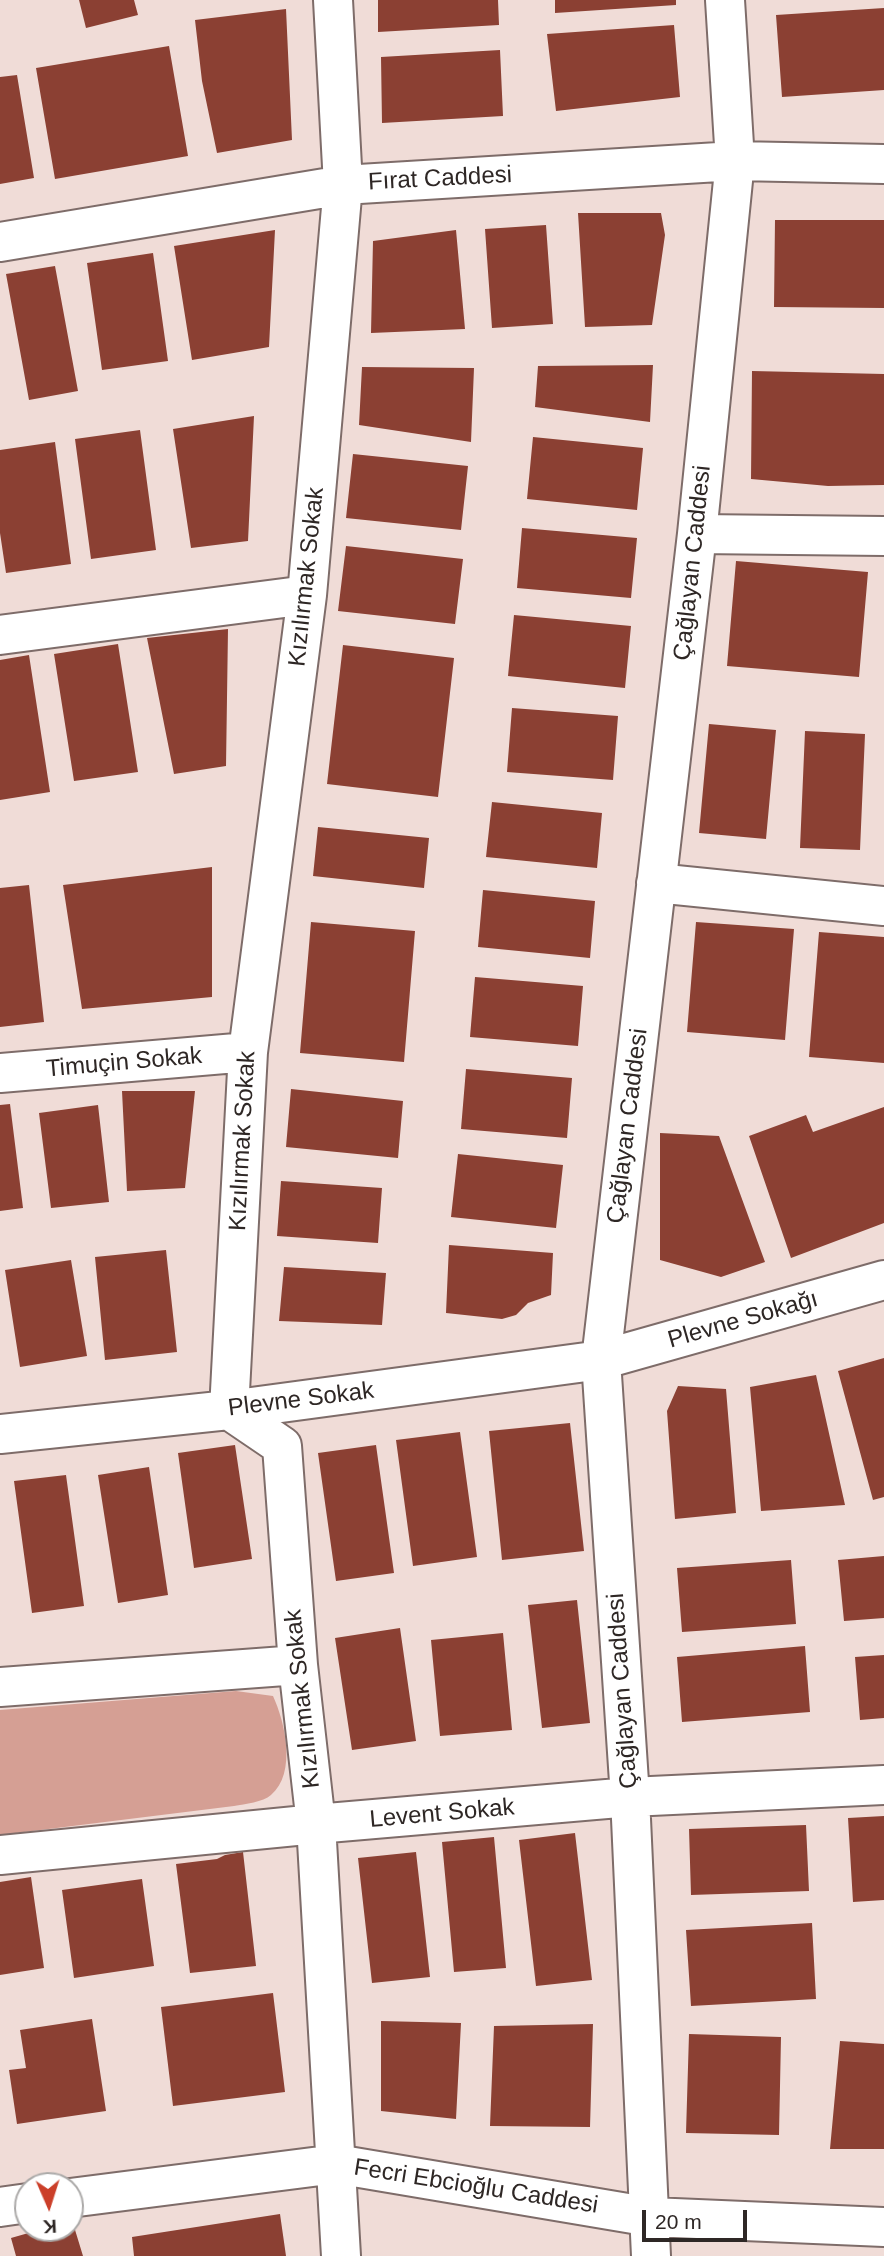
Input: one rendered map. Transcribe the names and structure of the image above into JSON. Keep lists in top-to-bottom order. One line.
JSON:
{"streets":{"street":["Fırat Caddesi","Çağlayan Caddesi","Kızılırmak Sokak","Timuçin Sokak","Plevne Sokağı","Plevne Sokak","Levent Sokak","Fecri Ebcioğlu Caddesi"]},"crossings":[["Fırat Caddesi","Çağlayan Caddesi"],["Fırat Caddesi","Kızılırmak Sokak"],["Çağlayan Caddesi","Plevne Sokağı"],["Çağlayan Caddesi","Plevne Sokak"],["Çağlayan Caddesi","Levent Sokak"],["Çağlayan Caddesi","Fecri Ebcioğlu Caddesi"],["Kızılırmak Sokak","Timuçin Sokak"],["Kızılırmak Sokak","Plevne Sokak"],["Kızılırmak Sokak","Levent Sokak"],["Kızılırmak Sokak","Fecri Ebcioğlu Caddesi"],["Plevne Sokağı","Plevne Sokak"]],"scale_bar":"20 m","north":"bottom"}
